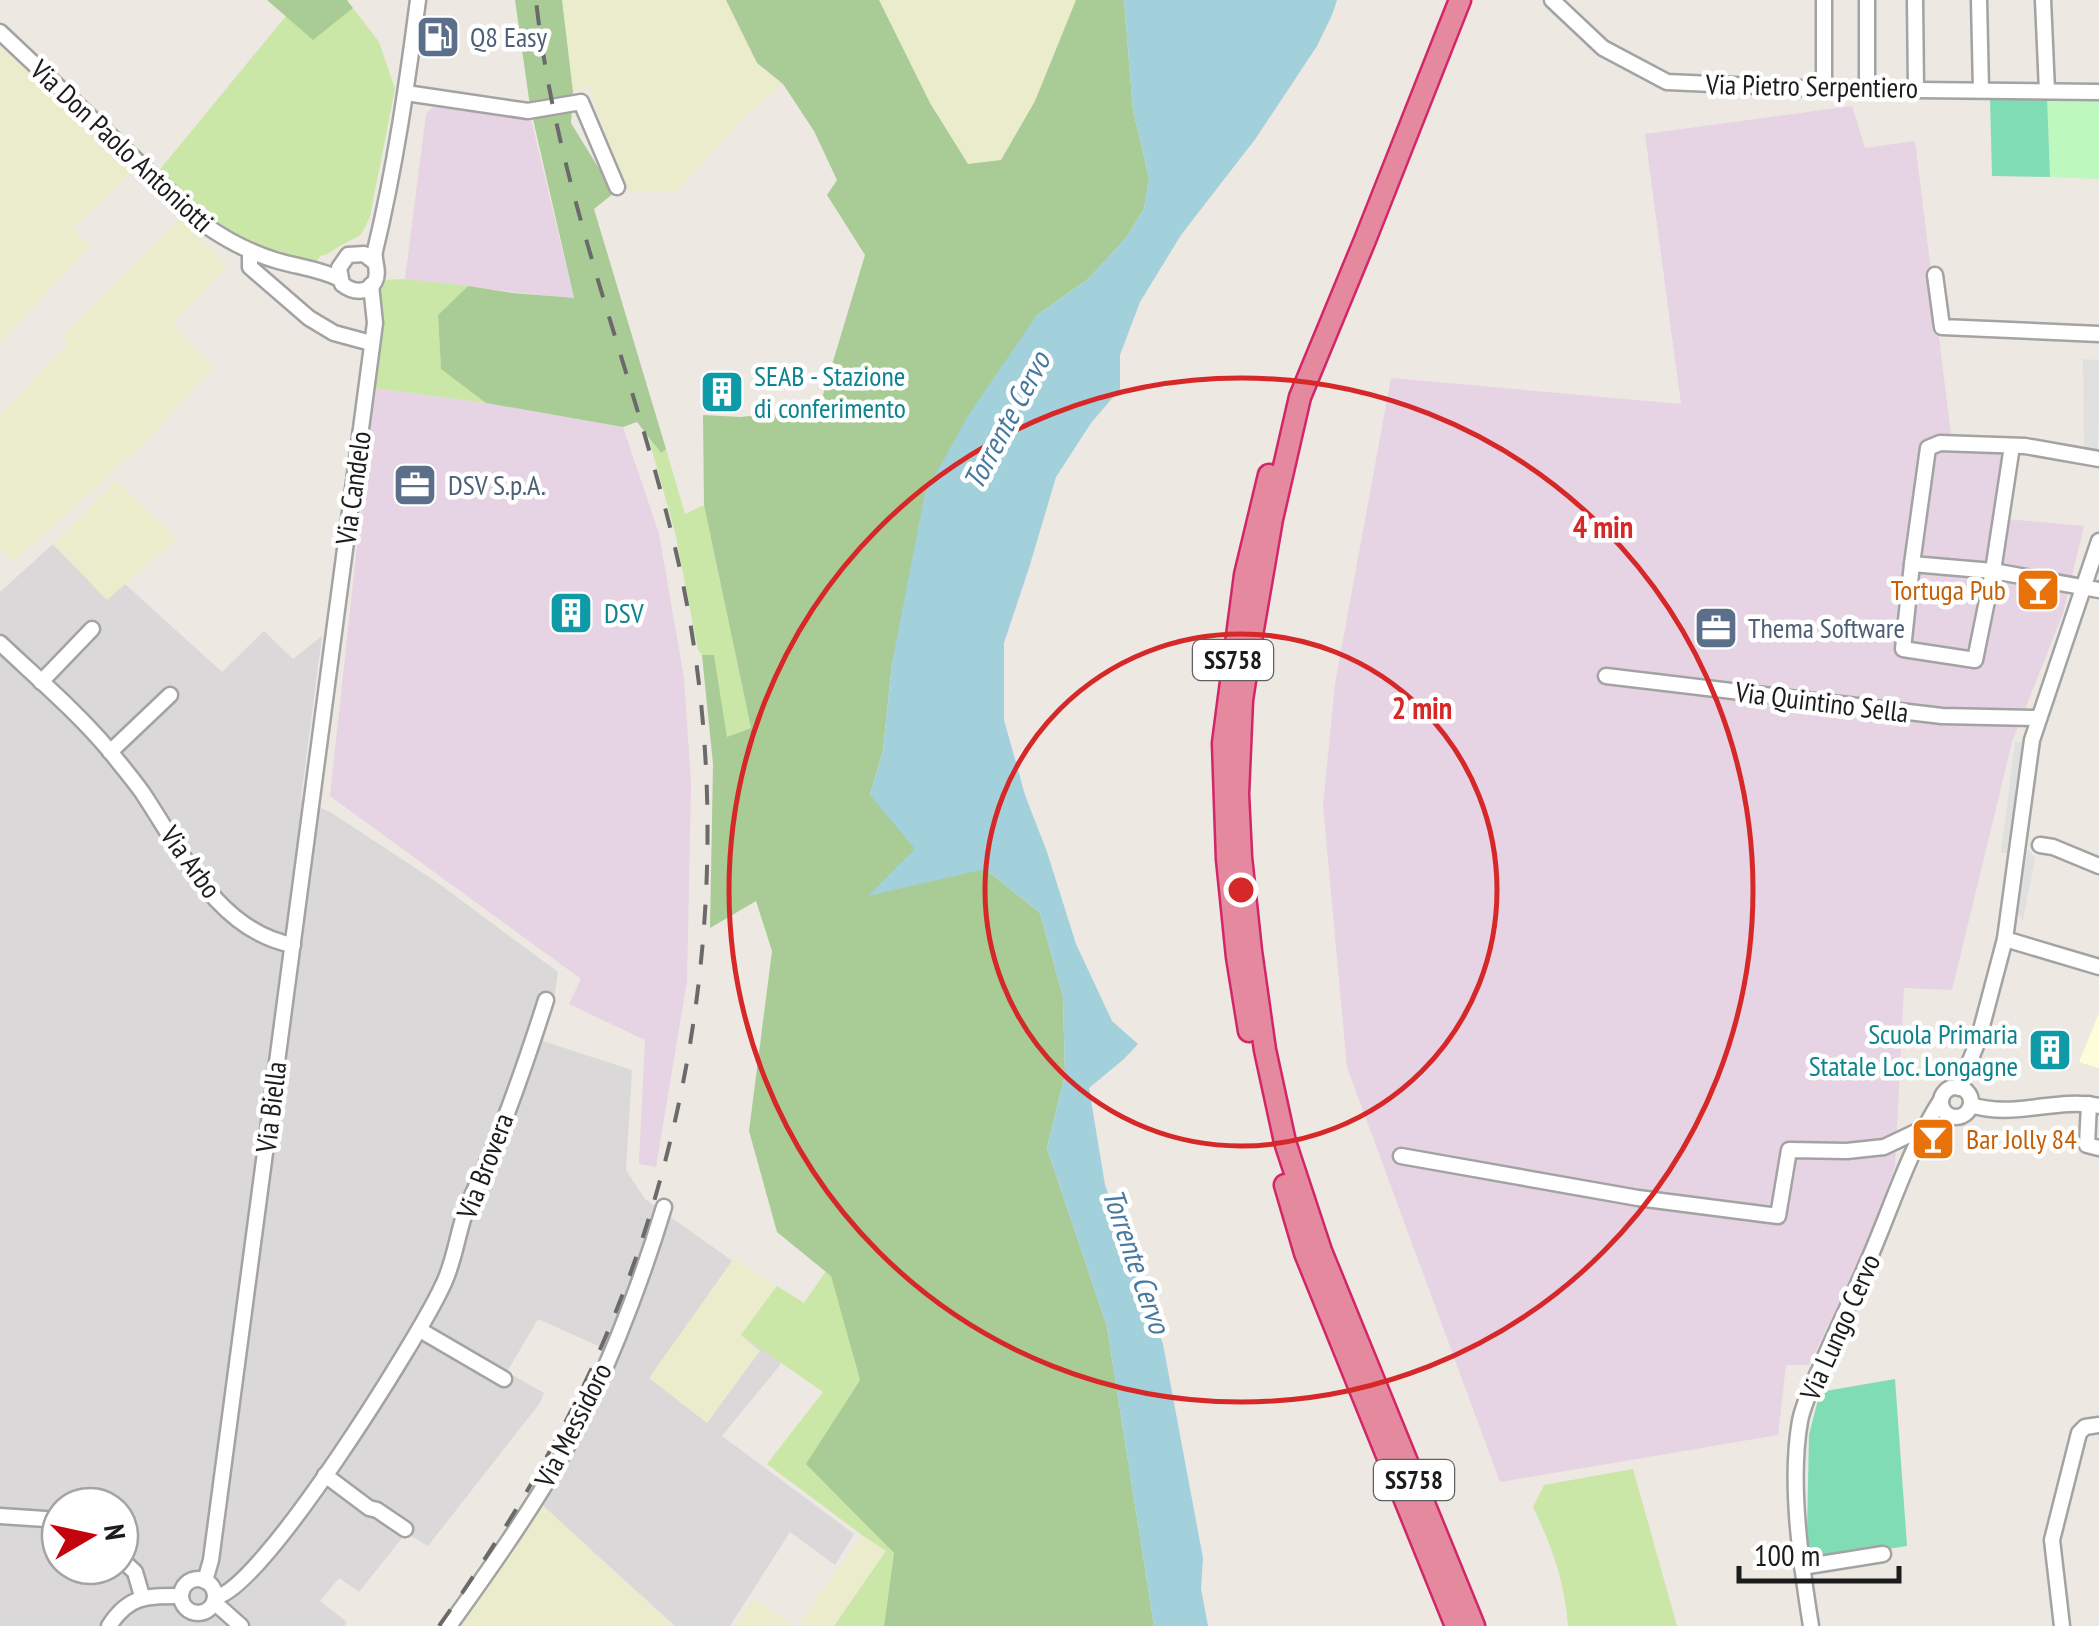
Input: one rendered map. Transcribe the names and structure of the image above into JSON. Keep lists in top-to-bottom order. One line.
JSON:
{"streets":{"highway":["SS758"],"street":["Via Pietro Serpentiero","Via Don Paolo Antoniotti","Via Candelo","Via Quintino Sella","Via Arbo","Via Biella","Via Brovera","Via Lungo Cervo","Via Messidoro"]},"crossings":[["Via Don Paolo Antoniotti","Via Candelo"],["Via Candelo","Via Biella"],["Via Arbo","Via Biella"],["Via Biella","Via Brovera"]],"water":["Torrente Cervo"],"places":{"fuel station":["Q8 Easy"],"building":["SEAB - Stazione di conferimento","DSV","Scuola Primaria Statale Loc. Longagne"],"office":["DSV S.p.A.","Thema Software"],"bar":["Tortuga Pub","Bar Jolly 84"]},"scale_bar":"100 m","north":"right","rings":["4 min","2 min"]}
